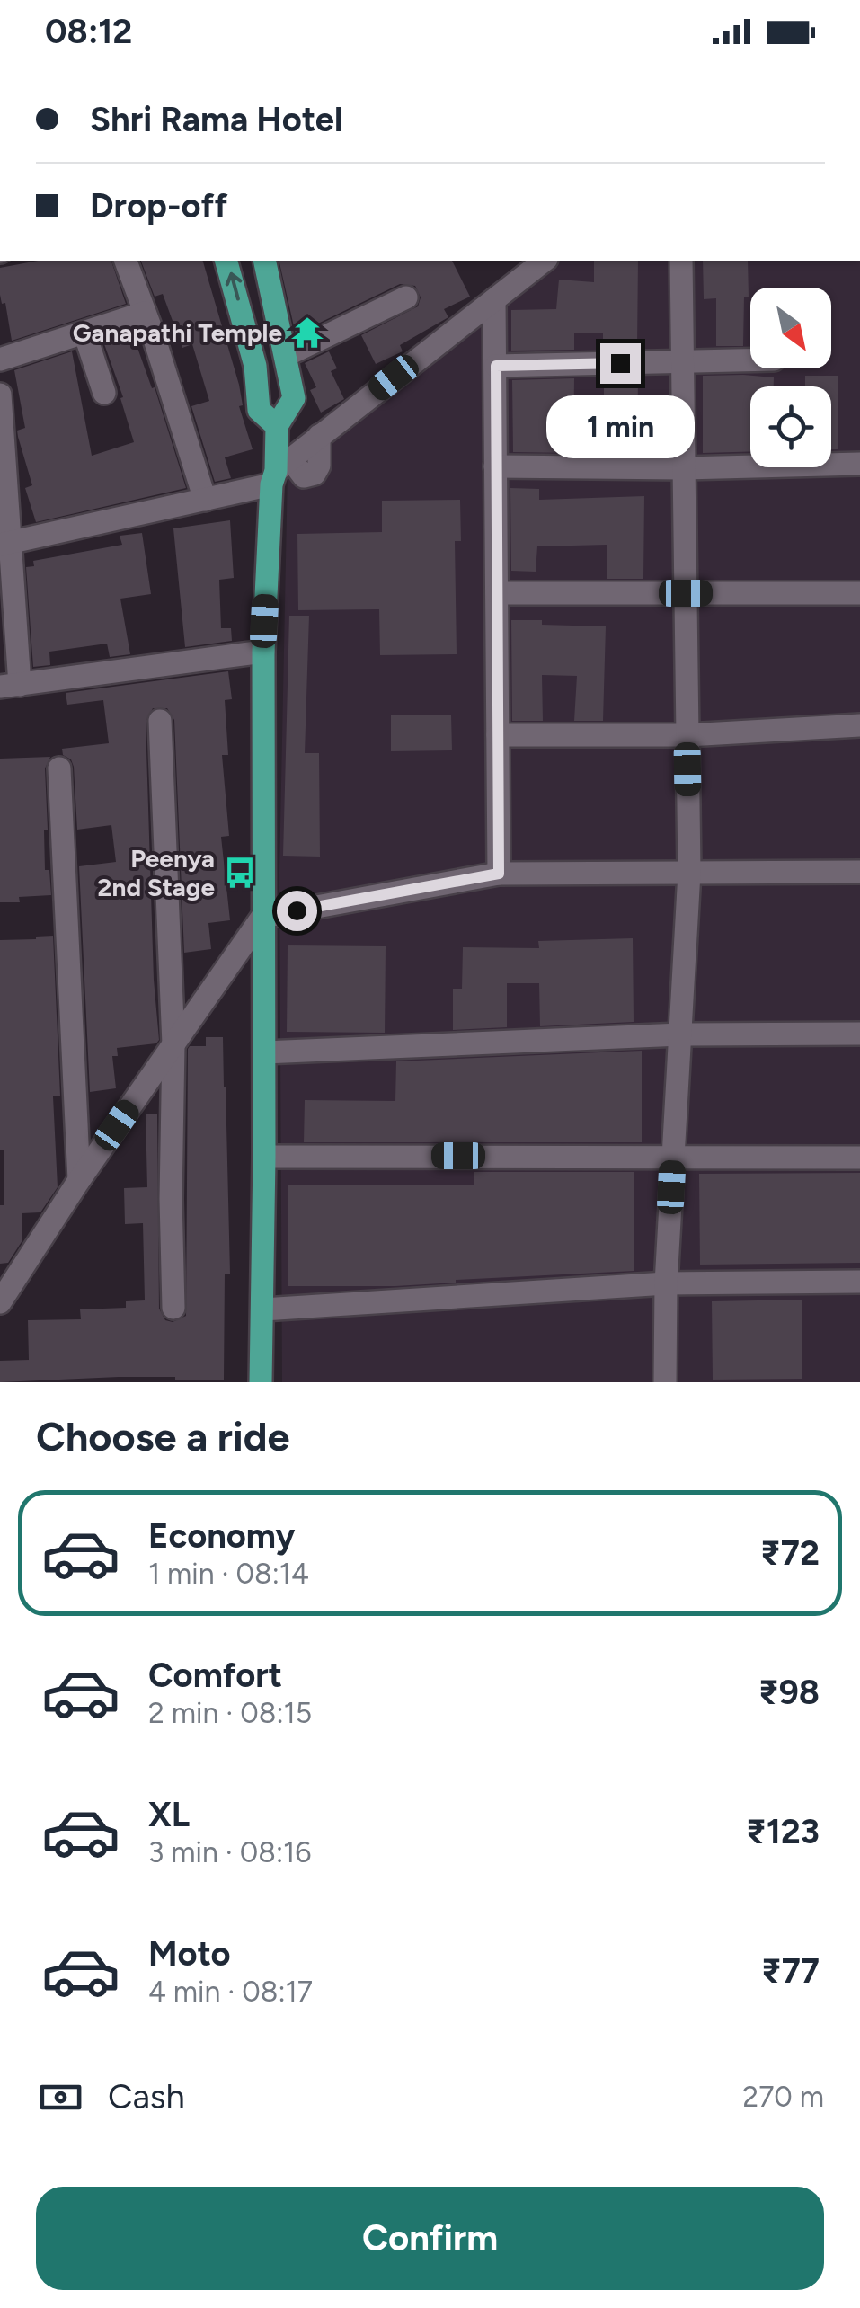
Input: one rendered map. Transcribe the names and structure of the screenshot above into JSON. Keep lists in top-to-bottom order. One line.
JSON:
{"places":{"temple":["Ganapathi Temple"],"bus stop":["Peenya 2nd Stage"]},"north":"bottom right","page":{"status":"08:12","banner":["Shri Rama Hotel","Drop-off"],"bubble":"1 min","heading":"Choose a ride","list":[{"name":"Economy","note":"1 min · 08:14","value":"₹72"},{"name":"Comfort","note":"2 min · 08:15","value":"₹98"},{"name":"XL","note":"3 min · 08:16","value":"₹123"},{"name":"Moto","note":"4 min · 08:17","value":"₹77"}],"pay":["Cash","270 m"],"buttons":"Confirm"}}
